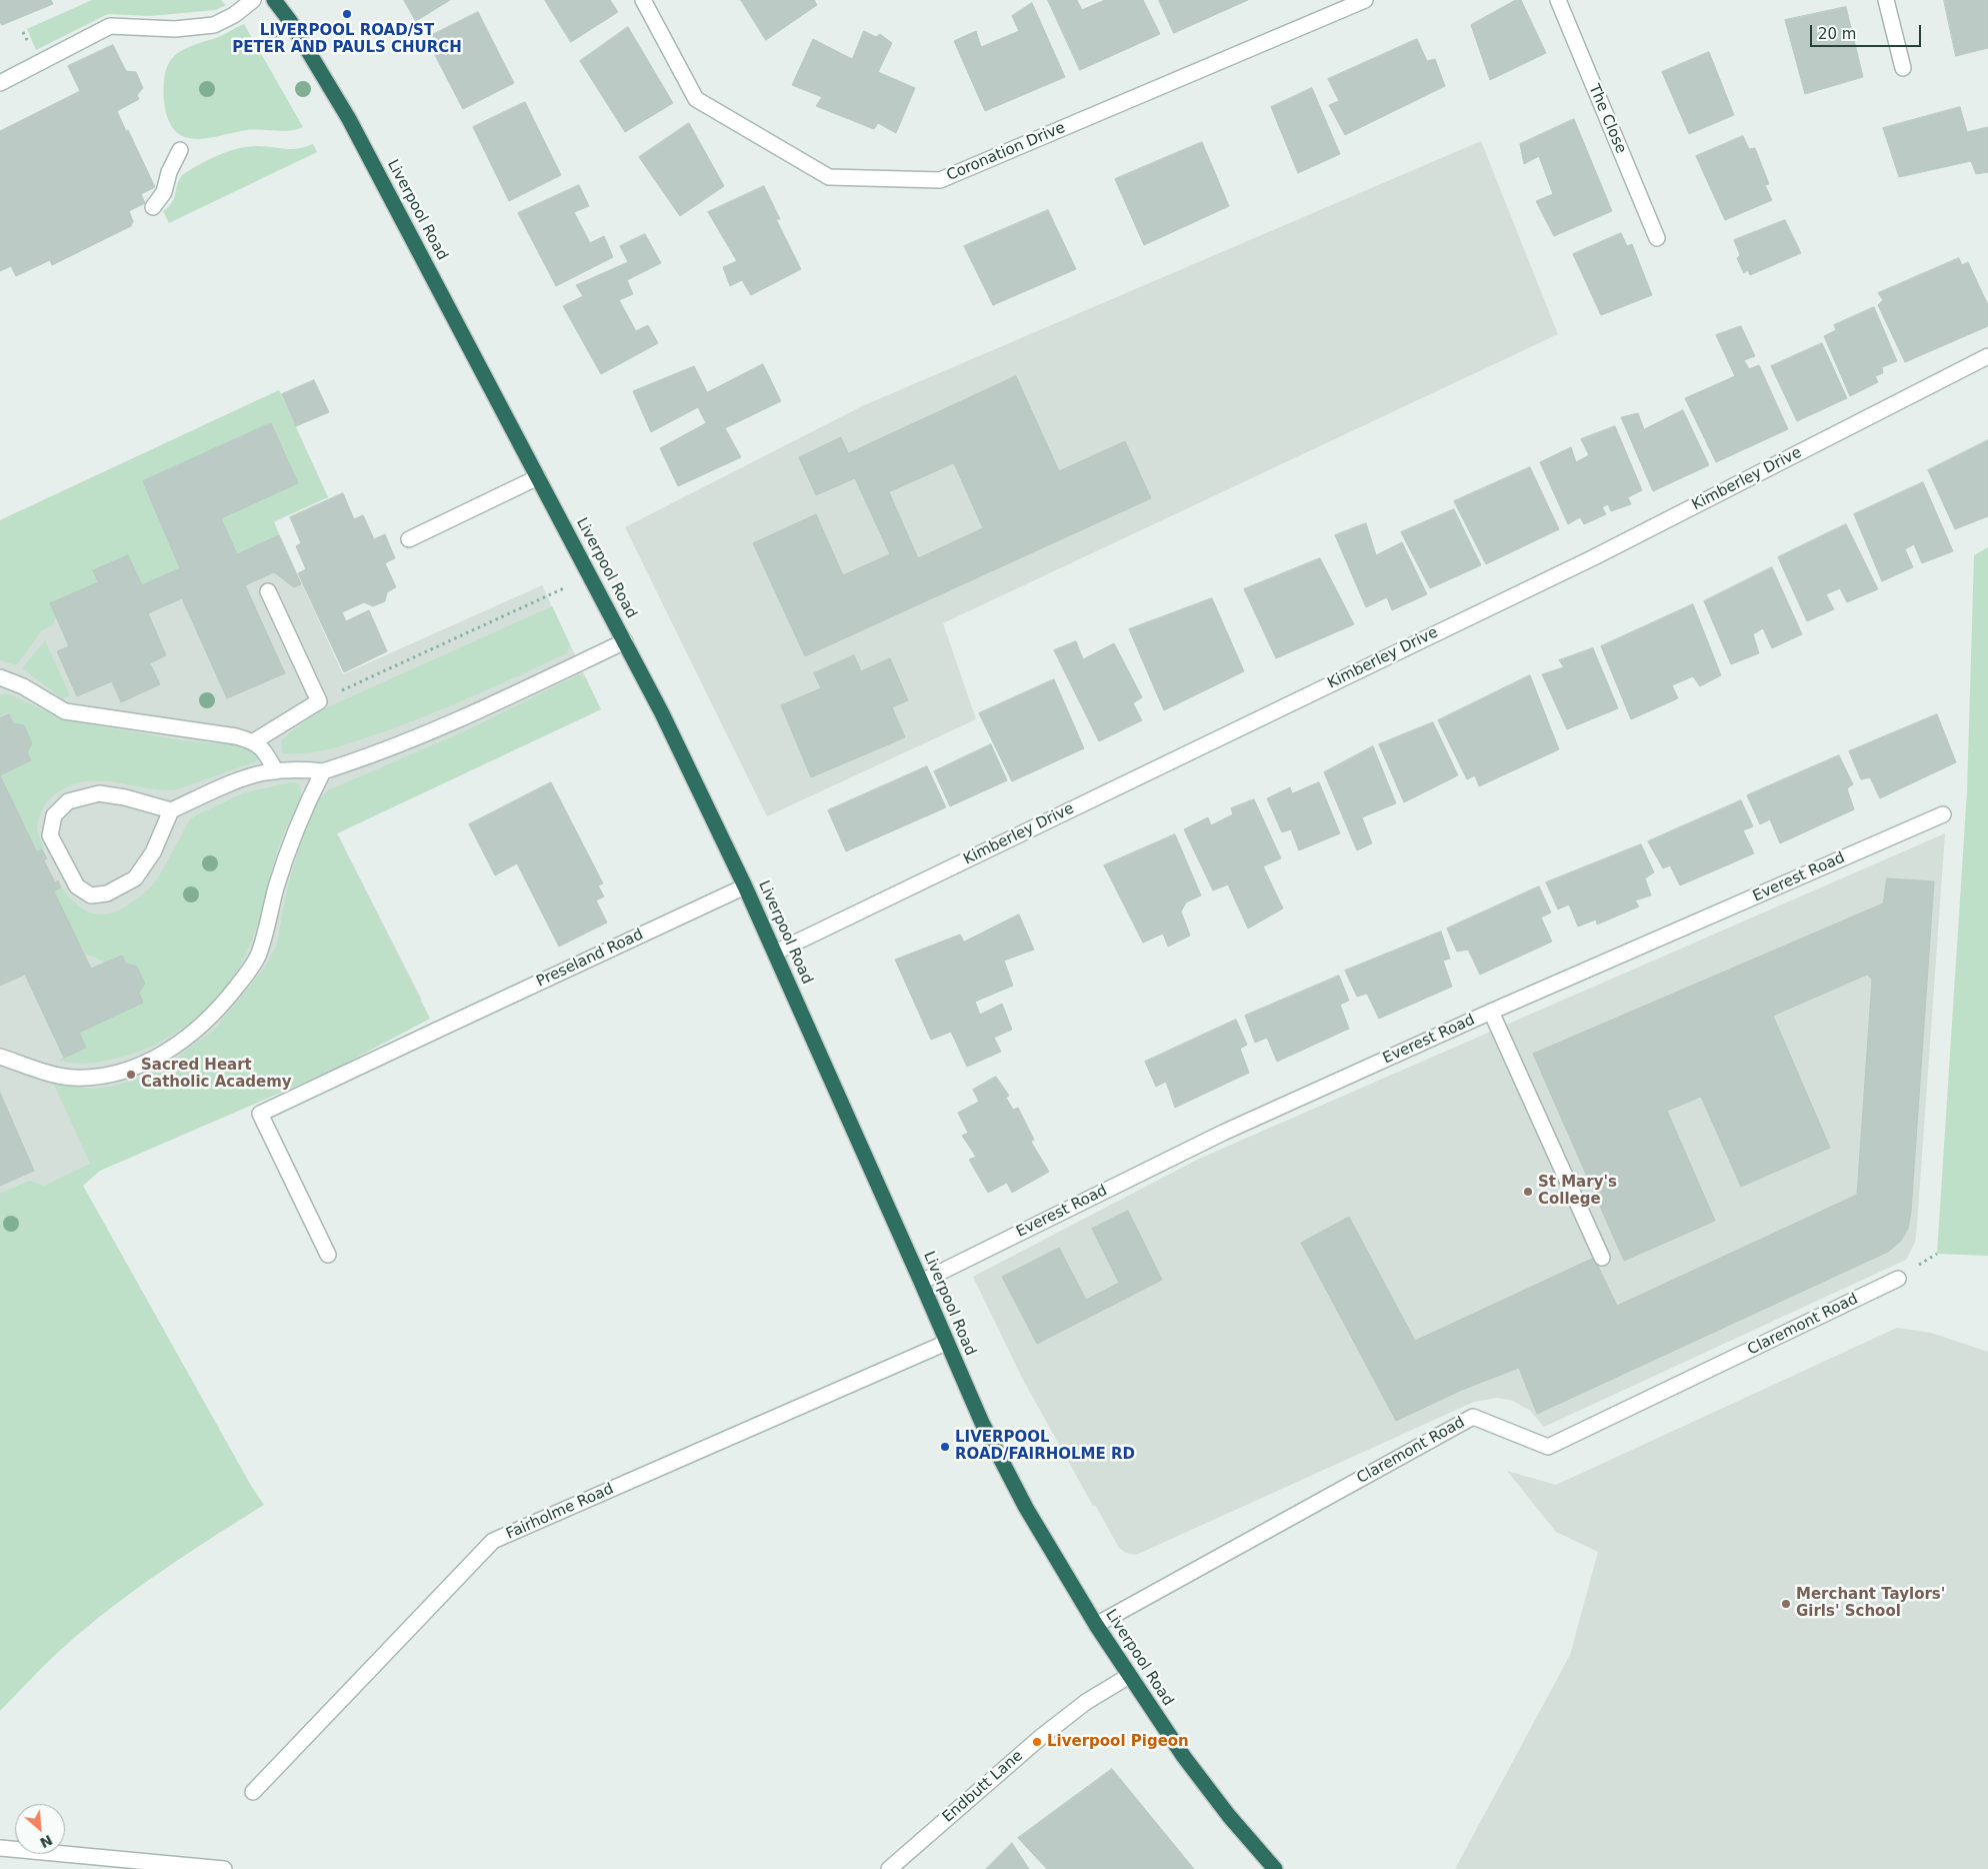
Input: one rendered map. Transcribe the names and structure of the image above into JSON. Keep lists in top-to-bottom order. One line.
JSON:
{"streets":{"highway":["Liverpool Road"],"street":["The Close","Coronation Drive","Kimberley Drive","Everest Road","Preseland Road","Claremont Road","Fairholme Road","Endbutt Lane"]},"crossings":[["Liverpool Road","Kimberley Drive"],["Liverpool Road","Everest Road"],["Liverpool Road","Preseland Road"],["Liverpool Road","Claremont Road"],["Liverpool Road","Fairholme Road"],["Liverpool Road","Endbutt Lane"]],"places":["LIVERPOOL ROAD/ST PETER AND PAULS CHURCH","Sacred Heart Catholic Academy","St Mary's College","LIVERPOOL ROAD/FAIRHOLME RD","Merchant Taylors' Girls' School","Liverpool Pigeon"],"scale_bar":"20 m","north":"bottom right"}
